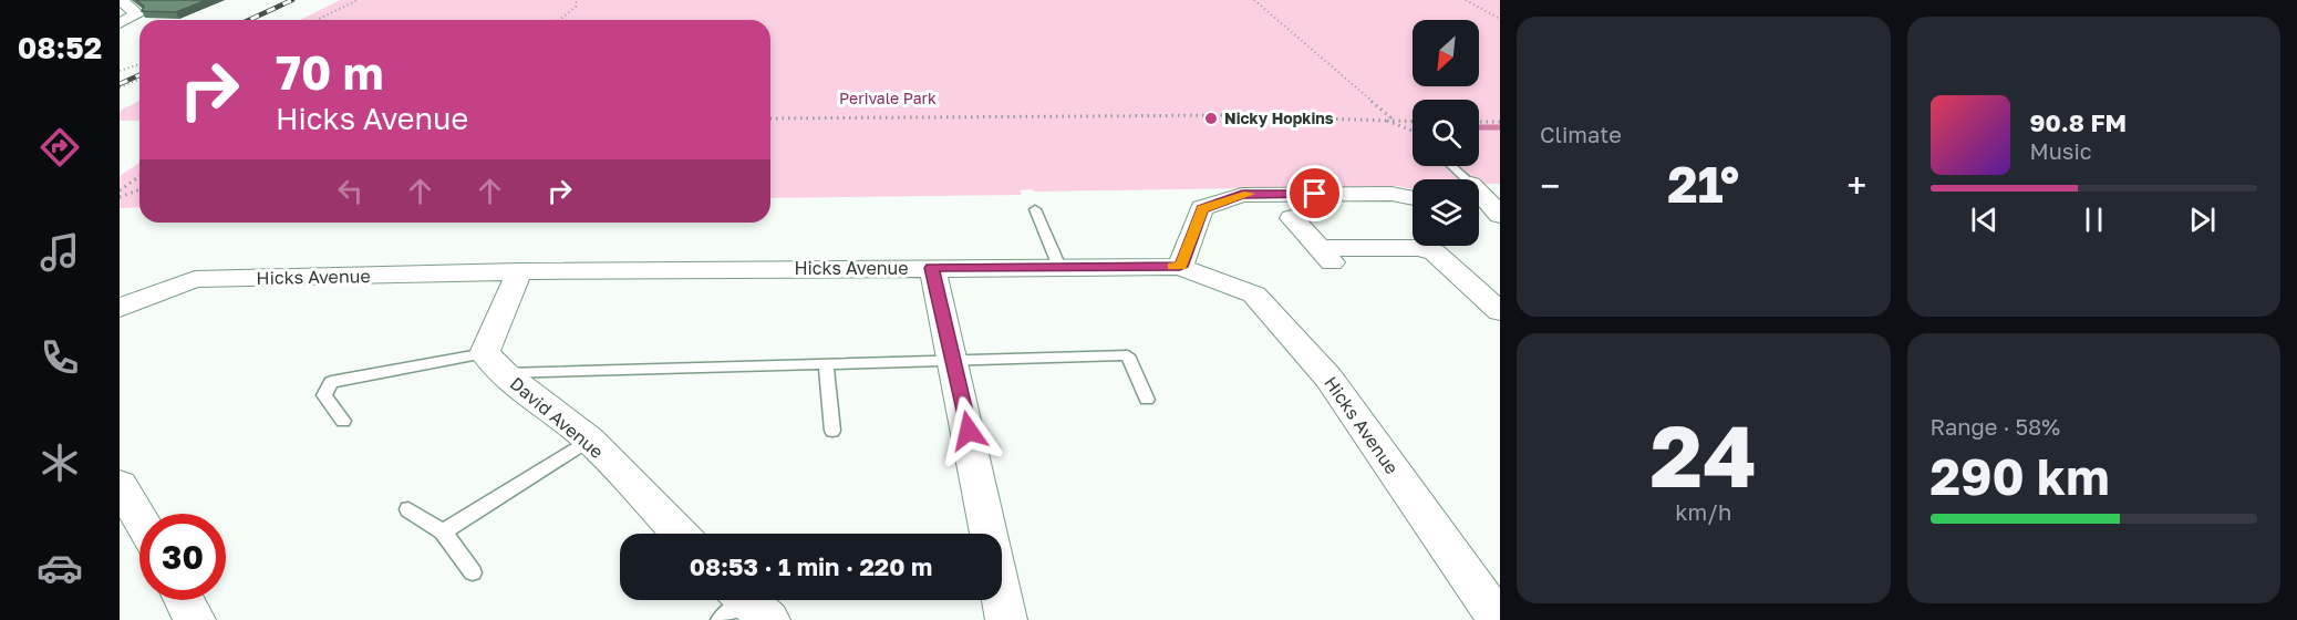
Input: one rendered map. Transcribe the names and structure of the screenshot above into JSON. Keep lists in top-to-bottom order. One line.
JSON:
{"streets":{"street":["Hicks Avenue","David Avenue"]},"parks":["Perivale Park"],"places":["Nicky Hopkins"],"north":"bottom left","page":{"tabs":"08:52","tile":["Climate",["24","km/h"],["Range · 58%","290 km"]],"turn":["70 m","Hicks Avenue"],"song":["90.8 FM","Music"],"heat":["−","21°","+"],"limit":"30","trip":"08:53 · 1 min · 220 m"}}
